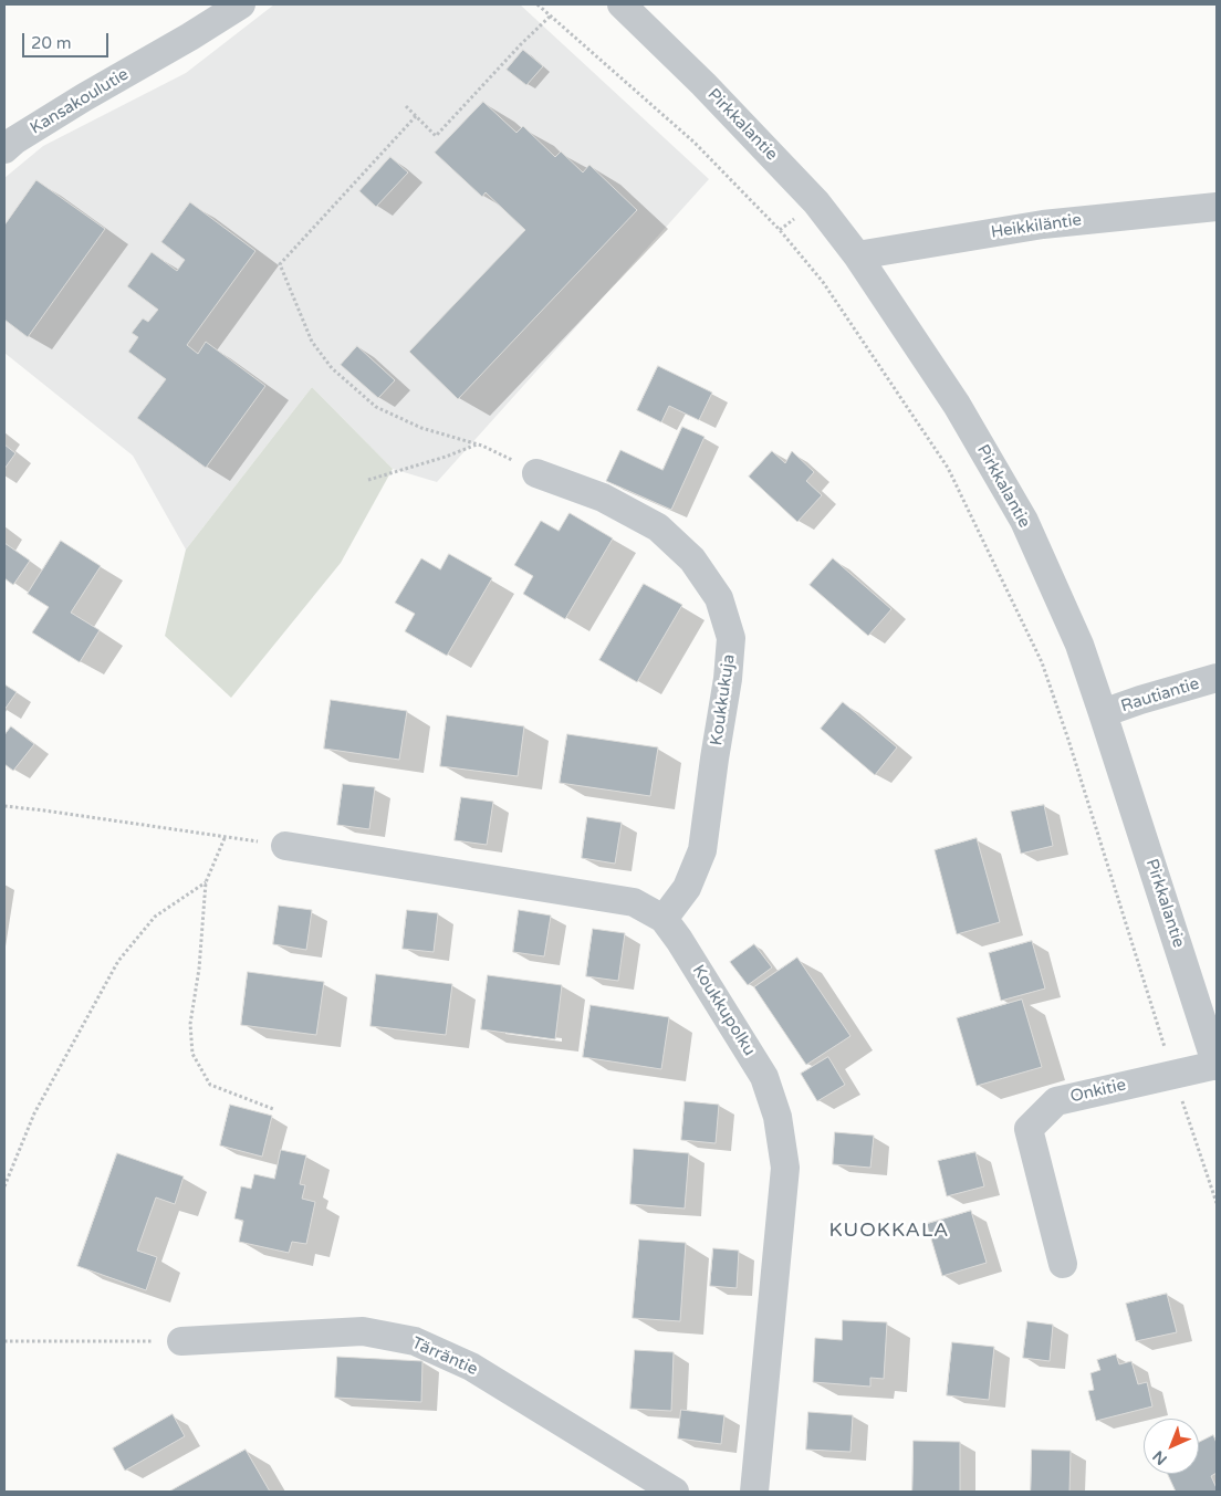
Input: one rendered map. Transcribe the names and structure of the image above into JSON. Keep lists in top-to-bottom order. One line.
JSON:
{"streets":{"street":["Kansakoulutie","Pirkkalantie","Heikkiläntie","Rautiantie","Koukkukuja","Koukkupolku","Onkitie","Tärräntie"]},"crossings":[["Pirkkalantie","Heikkiläntie"],["Pirkkalantie","Rautiantie"],["Pirkkalantie","Onkitie"],["Koukkukuja","Koukkupolku"]],"districts":["KUOKKALA"],"scale_bar":"20 m","north":"bottom left"}
